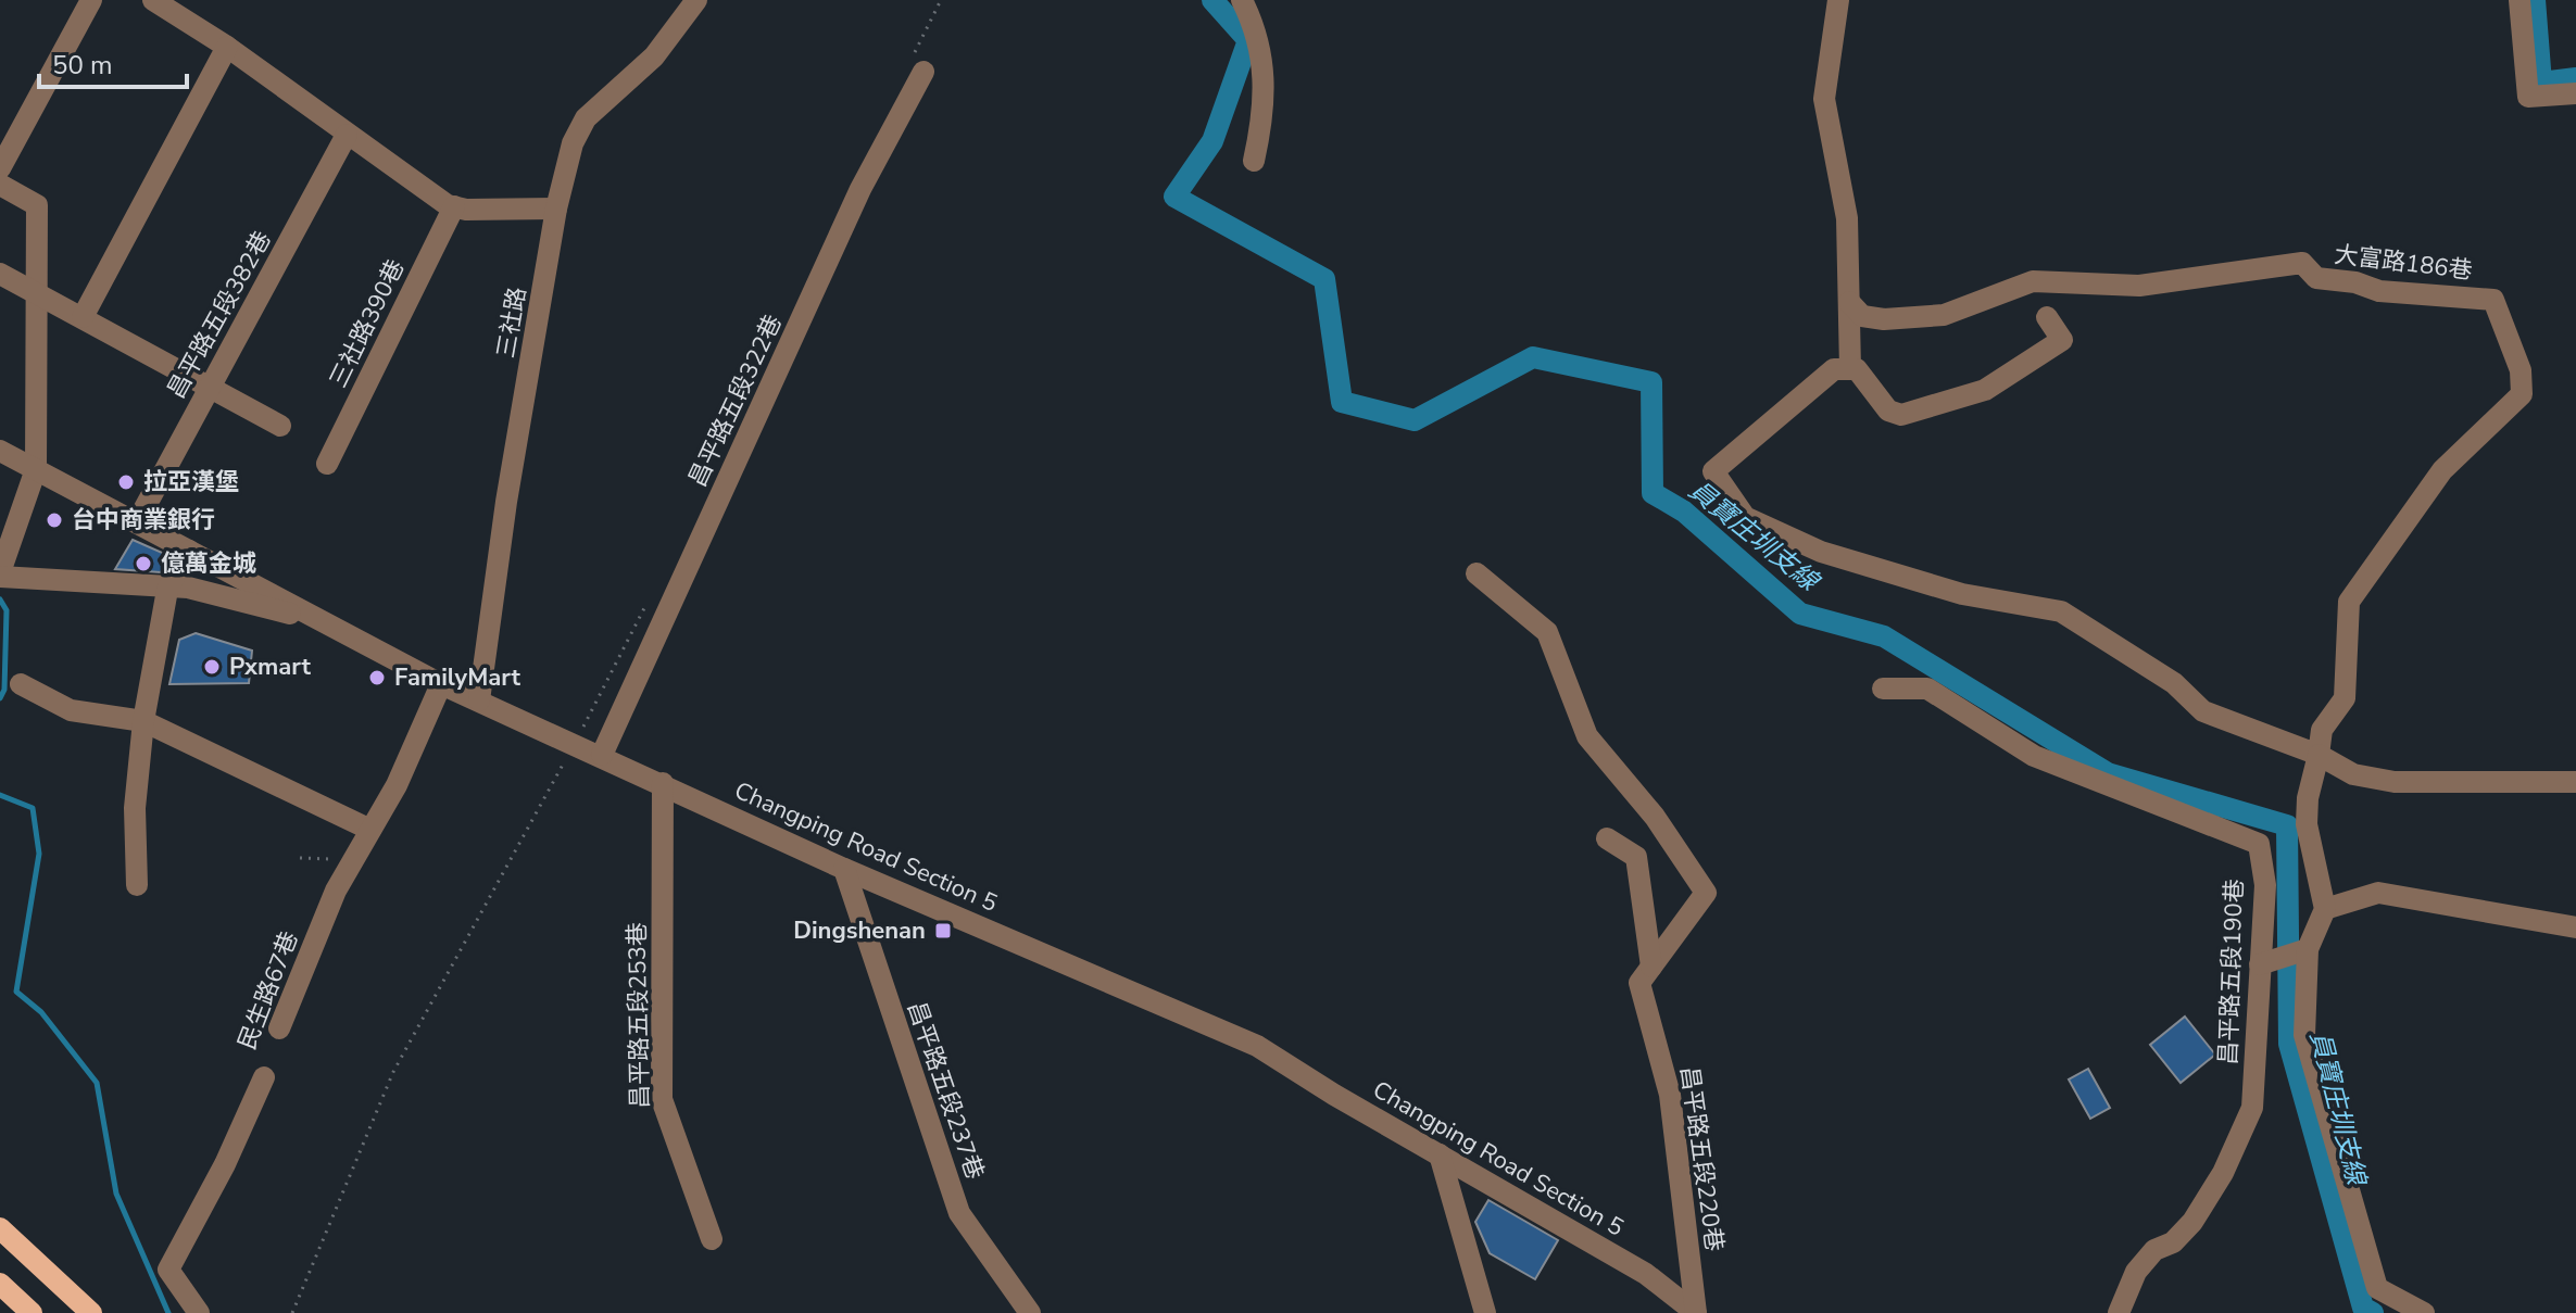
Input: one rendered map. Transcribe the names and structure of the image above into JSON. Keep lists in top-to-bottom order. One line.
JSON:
{"streets":{"street":["大富路186巷","昌平路五段382巷","三社路","三社路390巷","昌平路五段322巷","Changping Road Section 5","昌平路五段190巷","民生路67巷","昌平路五段253巷","昌平路五段237巷","昌平路五段220巷"]},"crossings":[["昌平路五段382巷","Changping Road Section 5"],["三社路","Changping Road Section 5"],["昌平路五段322巷","Changping Road Section 5"],["Changping Road Section 5","民生路67巷"],["Changping Road Section 5","昌平路五段253巷"],["Changping Road Section 5","昌平路五段237巷"],["Changping Road Section 5","昌平路五段220巷"]],"water":["員寶庄圳支線"],"places":{"other":["拉亞漢堡","台中商業銀行","億萬金城","Pxmart","FamilyMart"],"transit":["Dingshenan"]},"scale_bar":"50 m"}
